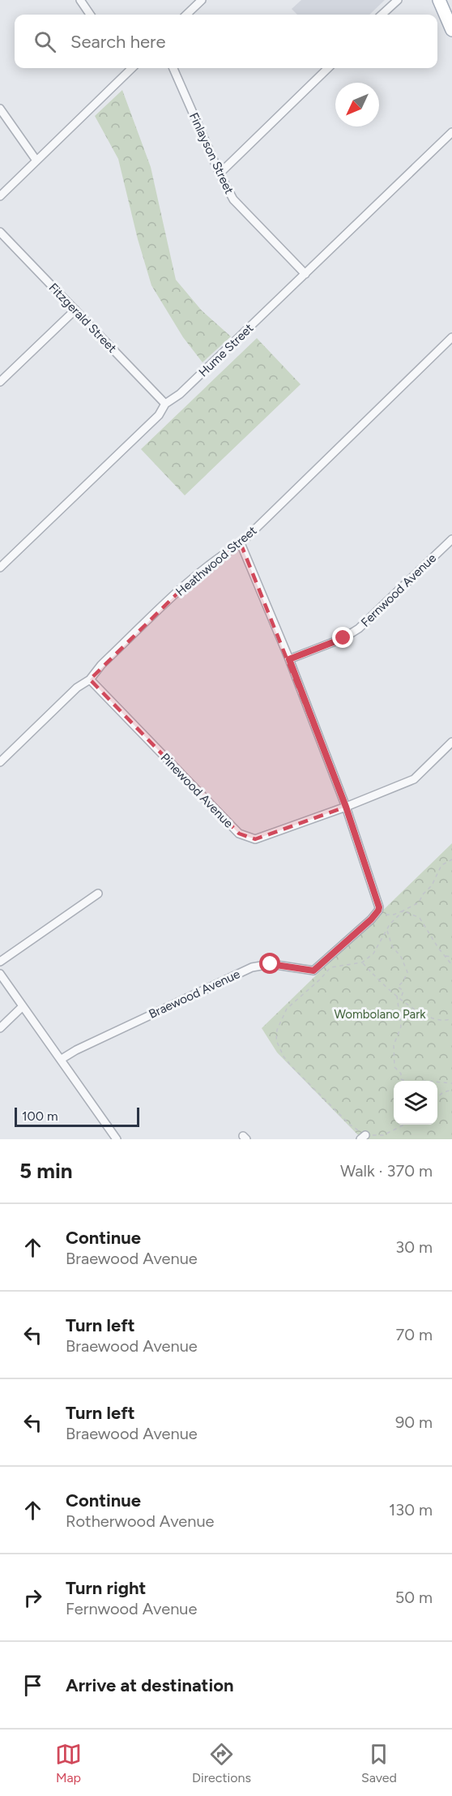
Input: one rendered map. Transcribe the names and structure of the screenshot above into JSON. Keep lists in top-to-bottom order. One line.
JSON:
{"streets":{"street":["Finlayson Street","Fitzgerald Street","Hume Street","Heathwood Street","Fernwood Avenue","Pinewood Avenue","Braewood Avenue"]},"crossings":[["Finlayson Street","Hume Street"],["Fitzgerald Street","Hume Street"],["Heathwood Street","Pinewood Avenue"]],"parks":["Wombolano Park"],"scale_bar":"100 m","north":"bottom left","page":{"search":"Search here","scale":"100 m","heading":["5 min","Walk · 370 m"],"list":[["Continue","Braewood Avenue","30 m"],["Turn left","Braewood Avenue","70 m"],["Turn left","Braewood Avenue","90 m"],["Continue","Rotherwood Avenue","130 m"],["Turn right","Fernwood Avenue","50 m"],"Arrive at destination"],"nav":["Map","Directions","Saved"]}}
